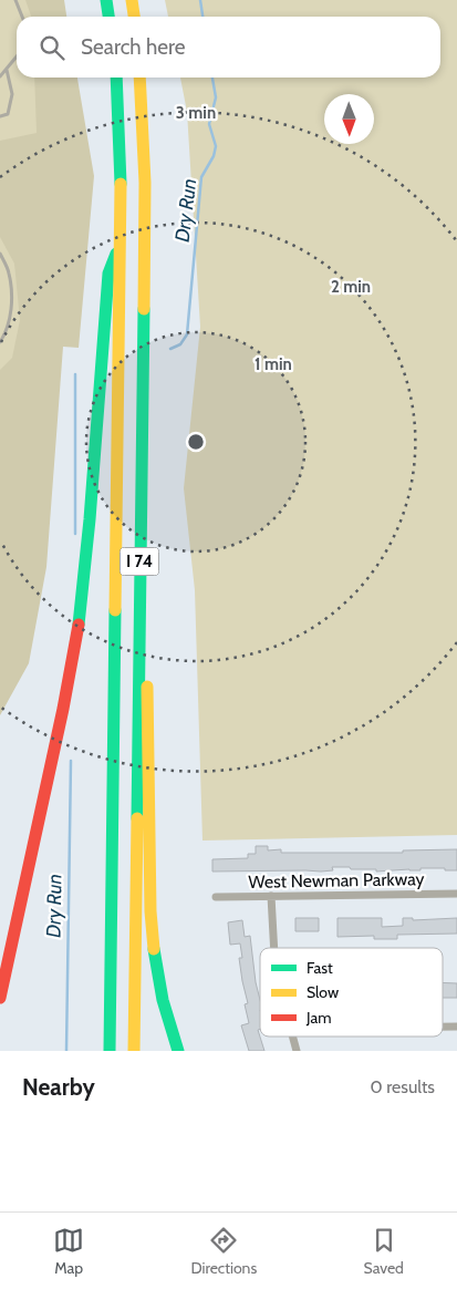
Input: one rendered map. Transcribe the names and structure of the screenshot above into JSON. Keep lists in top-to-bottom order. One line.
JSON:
{"streets":{"highway":["I 74"],"street":["West Newman Parkway"]},"water":["Dry Run"],"legend":["Fast","Slow","Jam"],"north":"bottom","page":{"search":"Search here","heading":["Nearby","0 results"],"nav":["Map","Directions","Saved"]},"rings":["3 min","2 min","1 min"]}
